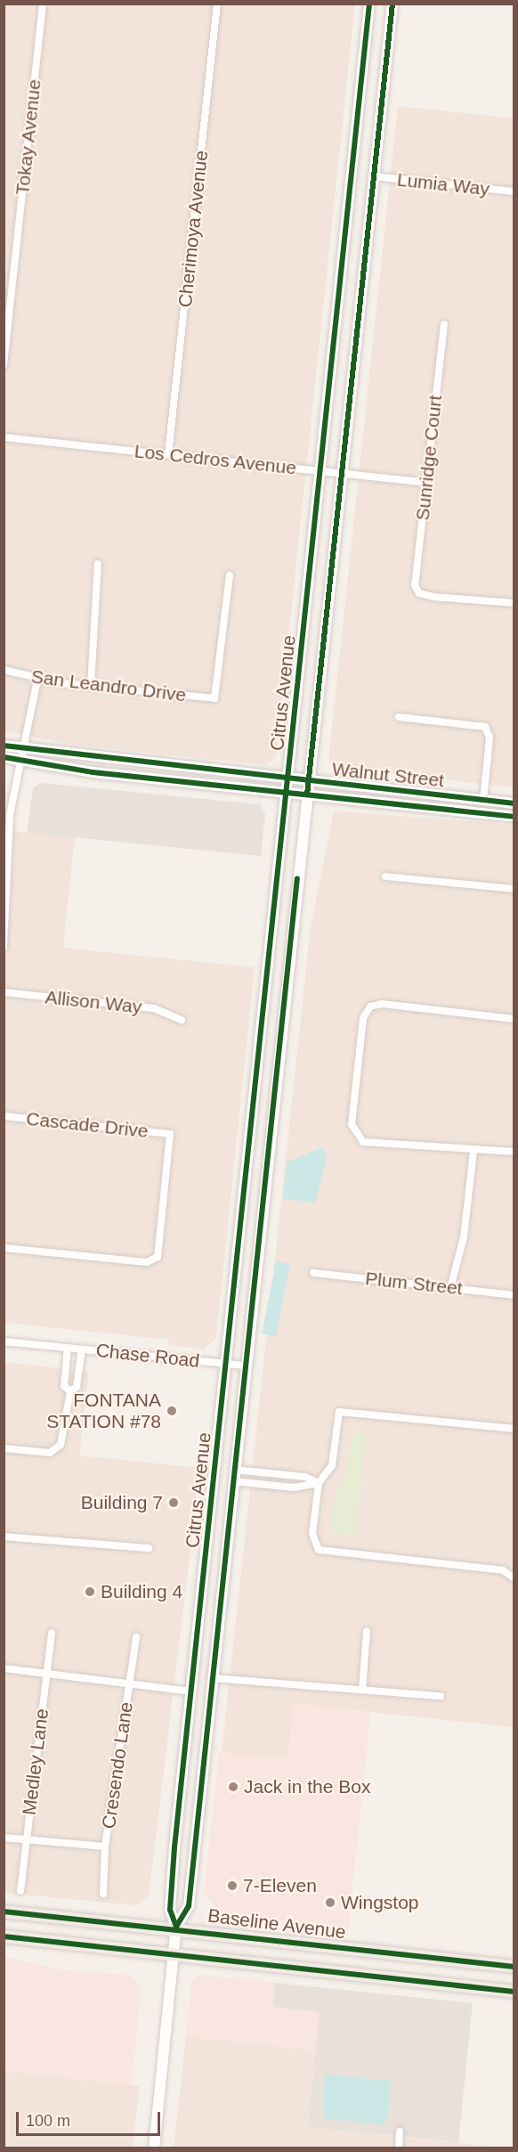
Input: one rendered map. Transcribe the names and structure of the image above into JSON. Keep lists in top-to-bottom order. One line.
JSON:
{"streets":{"main road":["Citrus Avenue","Walnut Street","Baseline Avenue"],"street":["Tokay Avenue","Lumia Way","Cherimoya Avenue","Sunridge Court","Los Cedros Avenue","San Leandro Drive","Allison Way","Cascade Drive","Plum Street","Chase Road","Medley Lane","Cresendo Lane"]},"crossings":[["Lumia Way","Citrus Avenue"],["Cherimoya Avenue","Los Cedros Avenue"],["Sunridge Court","Los Cedros Avenue"],["Los Cedros Avenue","Citrus Avenue"],["Citrus Avenue","Walnut Street"],["Citrus Avenue","Chase Road"],["Citrus Avenue","Baseline Avenue"]],"places":["FONTANA STATION #78","Building 7","Building 4","Jack in the Box","7-Eleven","Wingstop"],"scale_bar":"100 m"}
